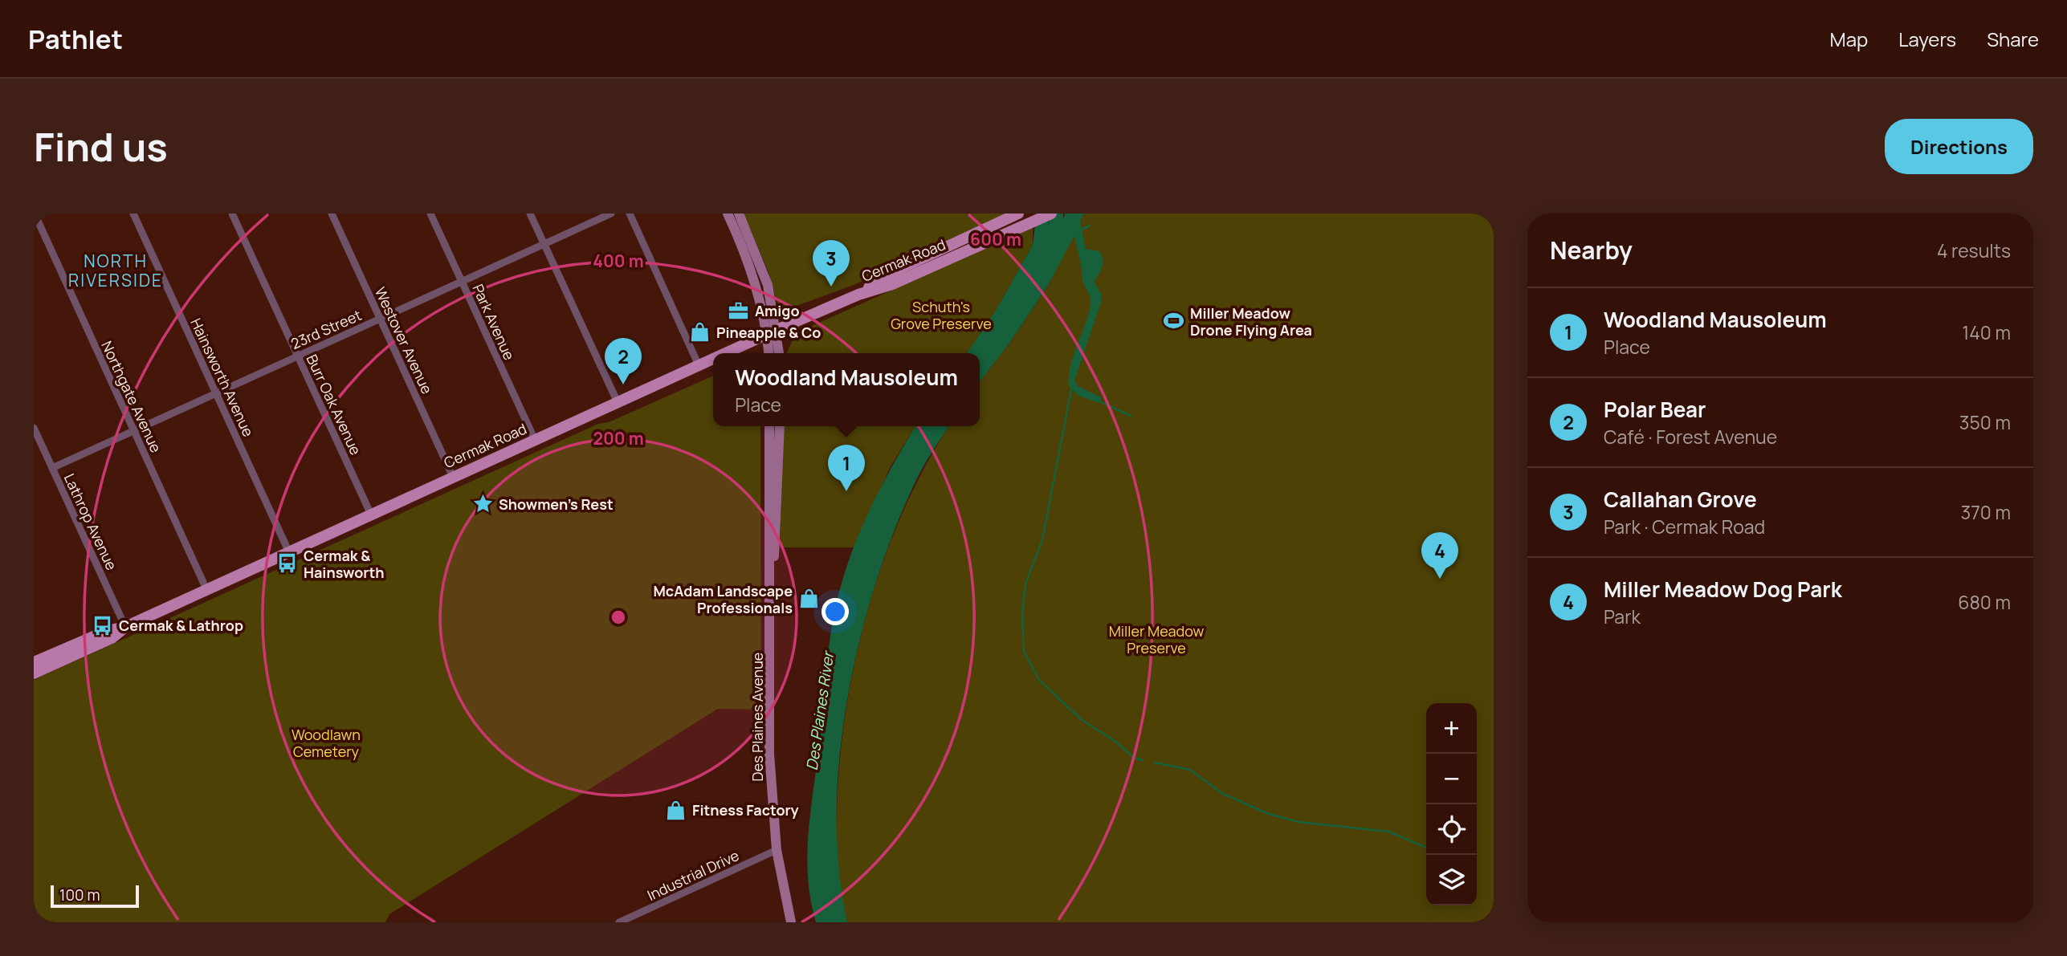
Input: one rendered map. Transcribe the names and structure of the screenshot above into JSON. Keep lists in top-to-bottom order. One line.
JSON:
{"streets":{"main road":["Cermak Road","Des Plaines Avenue"],"street":["Park Avenue","23rd Street","Westover Avenue","Hainsworth Avenue","Northgate Avenue","Burr Oak Avenue","Lathrop Avenue","Industrial Drive"]},"crossings":[["Cermak Road","Park Avenue"],["Cermak Road","Westover Avenue"],["Cermak Road","Hainsworth Avenue"],["Cermak Road","Northgate Avenue"],["Cermak Road","Burr Oak Avenue"],["Cermak Road","Lathrop Avenue"],["Park Avenue","23rd Street"],["23rd Street","Westover Avenue"],["23rd Street","Hainsworth Avenue"],["23rd Street","Northgate Avenue"],["23rd Street","Burr Oak Avenue"],["23rd Street","Lathrop Avenue"],["Des Plaines Avenue","Industrial Drive"]],"districts":["NORTH RIVERSIDE"],"water":["Des Plaines River"],"parks":["Schuth's Grove Preserve","Miller Meadow Preserve","Woodlawn Cemetery"],"places":{"office":["Amigo"],"sports":["Miller Meadow Drone Flying Area"],"shop":["Pineapple & Co","McAdam Landscape Professionals","Fitness Factory"],"place":["Showmen's Rest"],"bus stop":["Cermak & Hainsworth","Cermak & Lathrop"]},"scale_bar":"100 m","page":{"header":"Pathlet","nav":["Map","Layers","Share"],"buttons":"Directions","title":"Find us","heading":["Nearby","4 results"],"pins":["3","2","1","4"],"list":[{"mark":"1","name":"Woodland Mausoleum","note":"Place","value":"140 m"},{"mark":"2","name":"Polar Bear","note":"Café · Forest Avenue","value":"350 m"},{"mark":"3","name":"Callahan Grove","note":"Park · Cermak Road","value":"370 m"},{"mark":"4","name":"Miller Meadow Dog Park","note":"Park","value":"680 m"}],"popup":["Woodland Mausoleum","Place"],"map_buttons":["+","−"],"scale":"100 m"},"rings":["600 m","400 m","200 m"]}
